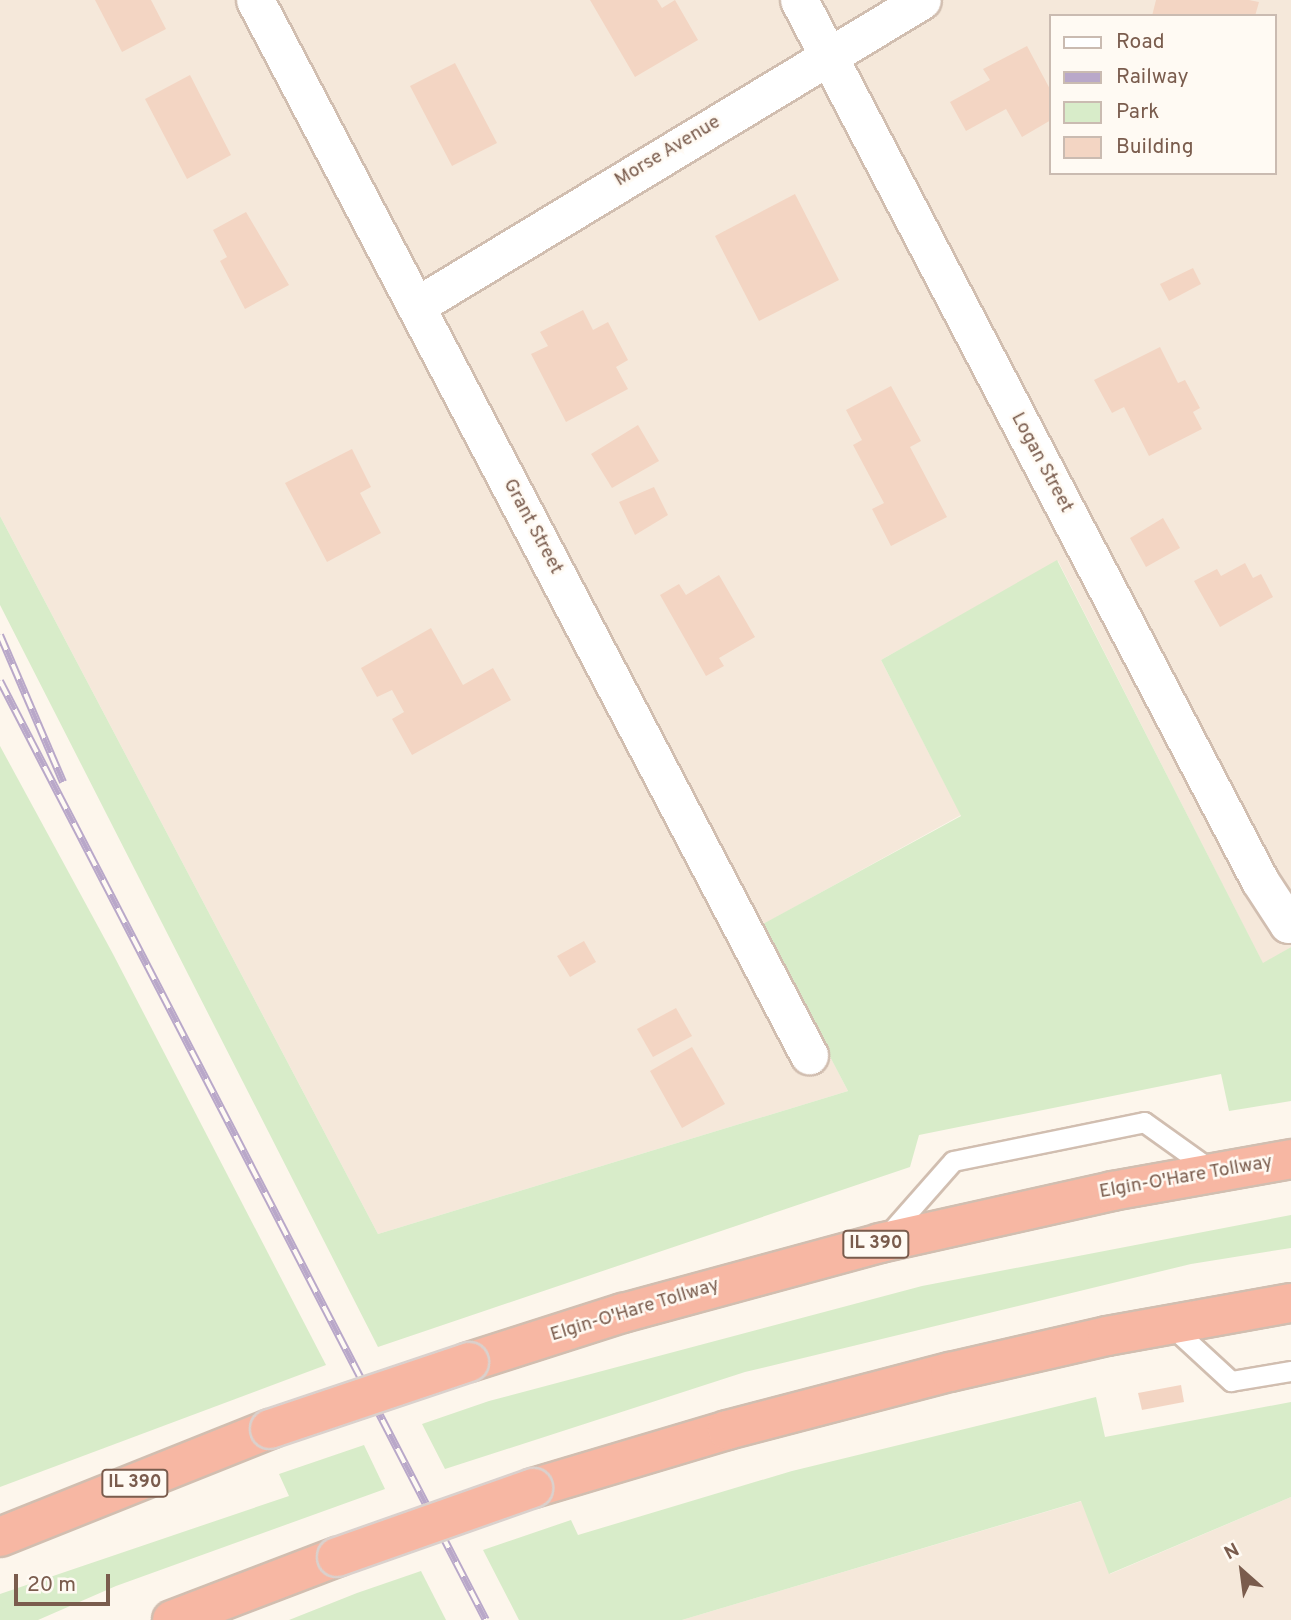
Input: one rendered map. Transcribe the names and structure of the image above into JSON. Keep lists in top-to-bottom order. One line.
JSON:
{"streets":{"highway":["Elgin-O'Hare Tollway","IL 390"],"street":["Morse Avenue","Logan Street","Grant Street"]},"crossings":[["Morse Avenue","Logan Street"],["Morse Avenue","Grant Street"]],"legend":["Road","Railway","Park","Building"],"scale_bar":"20 m","north":"top left"}
